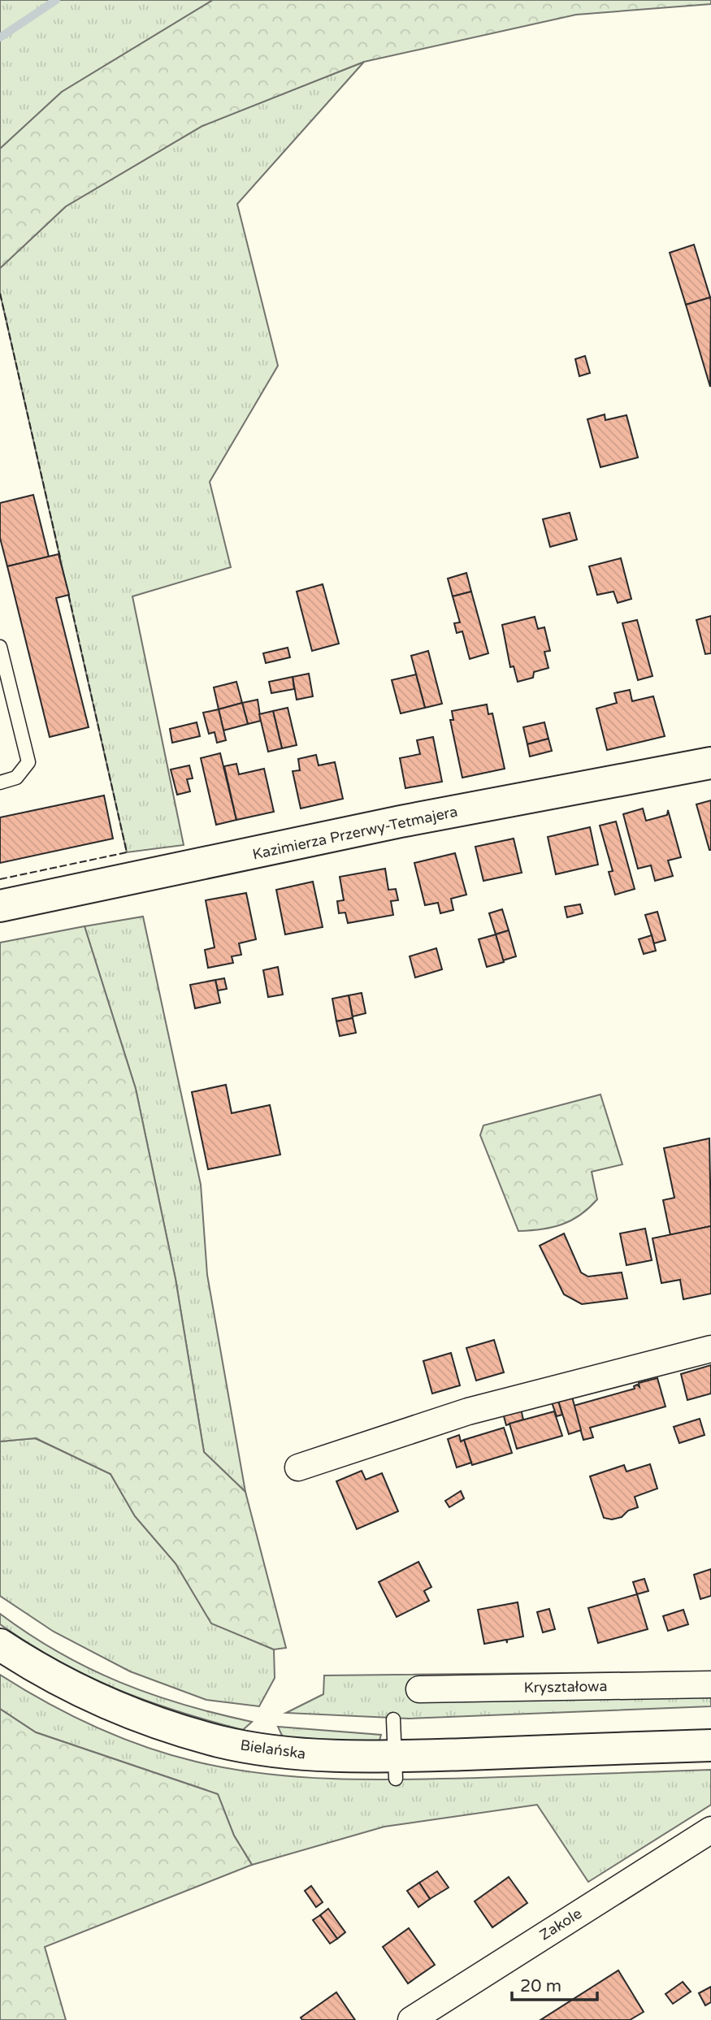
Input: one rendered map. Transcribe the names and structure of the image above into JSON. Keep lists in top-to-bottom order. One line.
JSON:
{"streets":{"street":["Kazimierza Przerwy-Tetmajera","Kryształowa","Bielańska","Zakole"]},"scale_bar":"20 m"}
